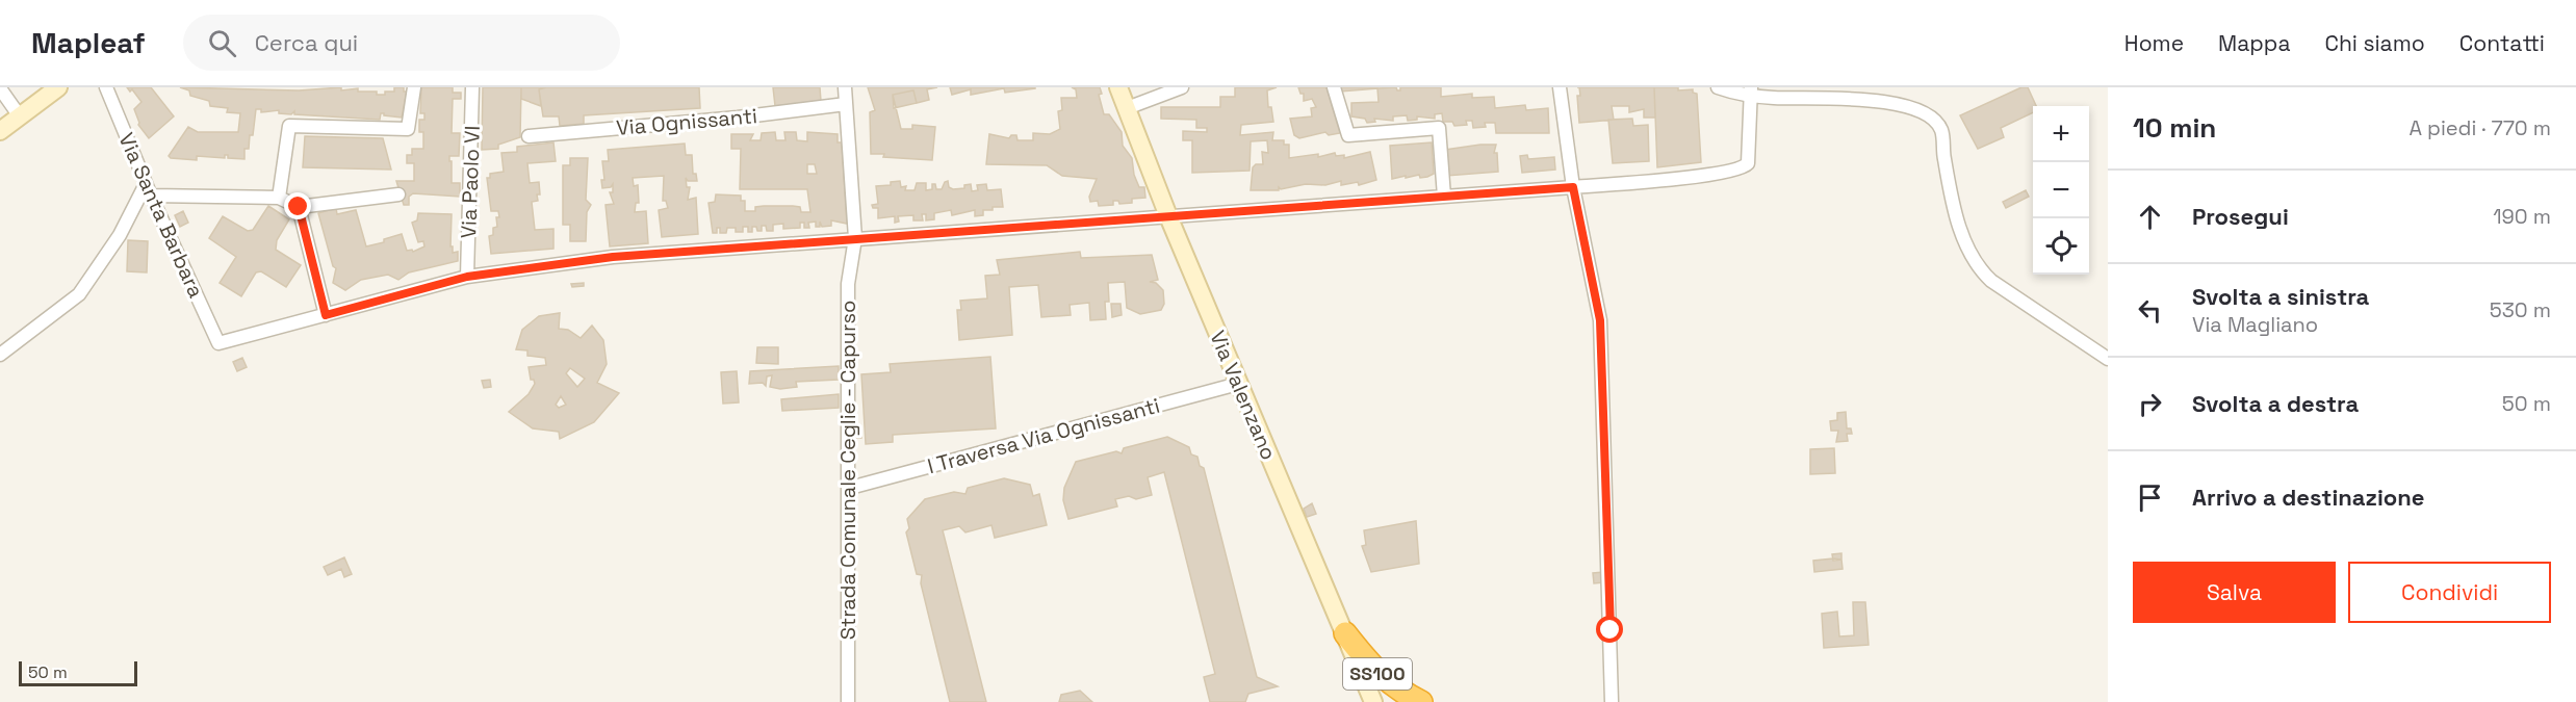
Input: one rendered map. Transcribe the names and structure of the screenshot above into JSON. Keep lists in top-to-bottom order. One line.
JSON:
{"streets":{"highway":["SS100"],"street":["Via Ognissanti","Via Paolo VI","Via Santa Barbara","Via Valenzano","I Traversa Via Ognissanti","Strada Comunale Ceglie - Capurso"]},"crossings":[["Via Valenzano","I Traversa Via Ognissanti"],["Via Valenzano","SS100"],["I Traversa Via Ognissanti","Strada Comunale Ceglie - Capurso"]],"scale_bar":"50 m","page":{"header":"Mapleaf","search":"Cerca qui","nav":["Home","Mappa","Chi siamo","Contatti"],"heading":["10 min","A piedi · 770 m"],"map_buttons":["+","−"],"list":[["Prosegui","190 m"],["Svolta a sinistra","Via Magliano","530 m"],["Svolta a destra","50 m"],"Arrivo a destinazione"],"buttons":["Salva","Condividi"],"scale":"50 m"}}
